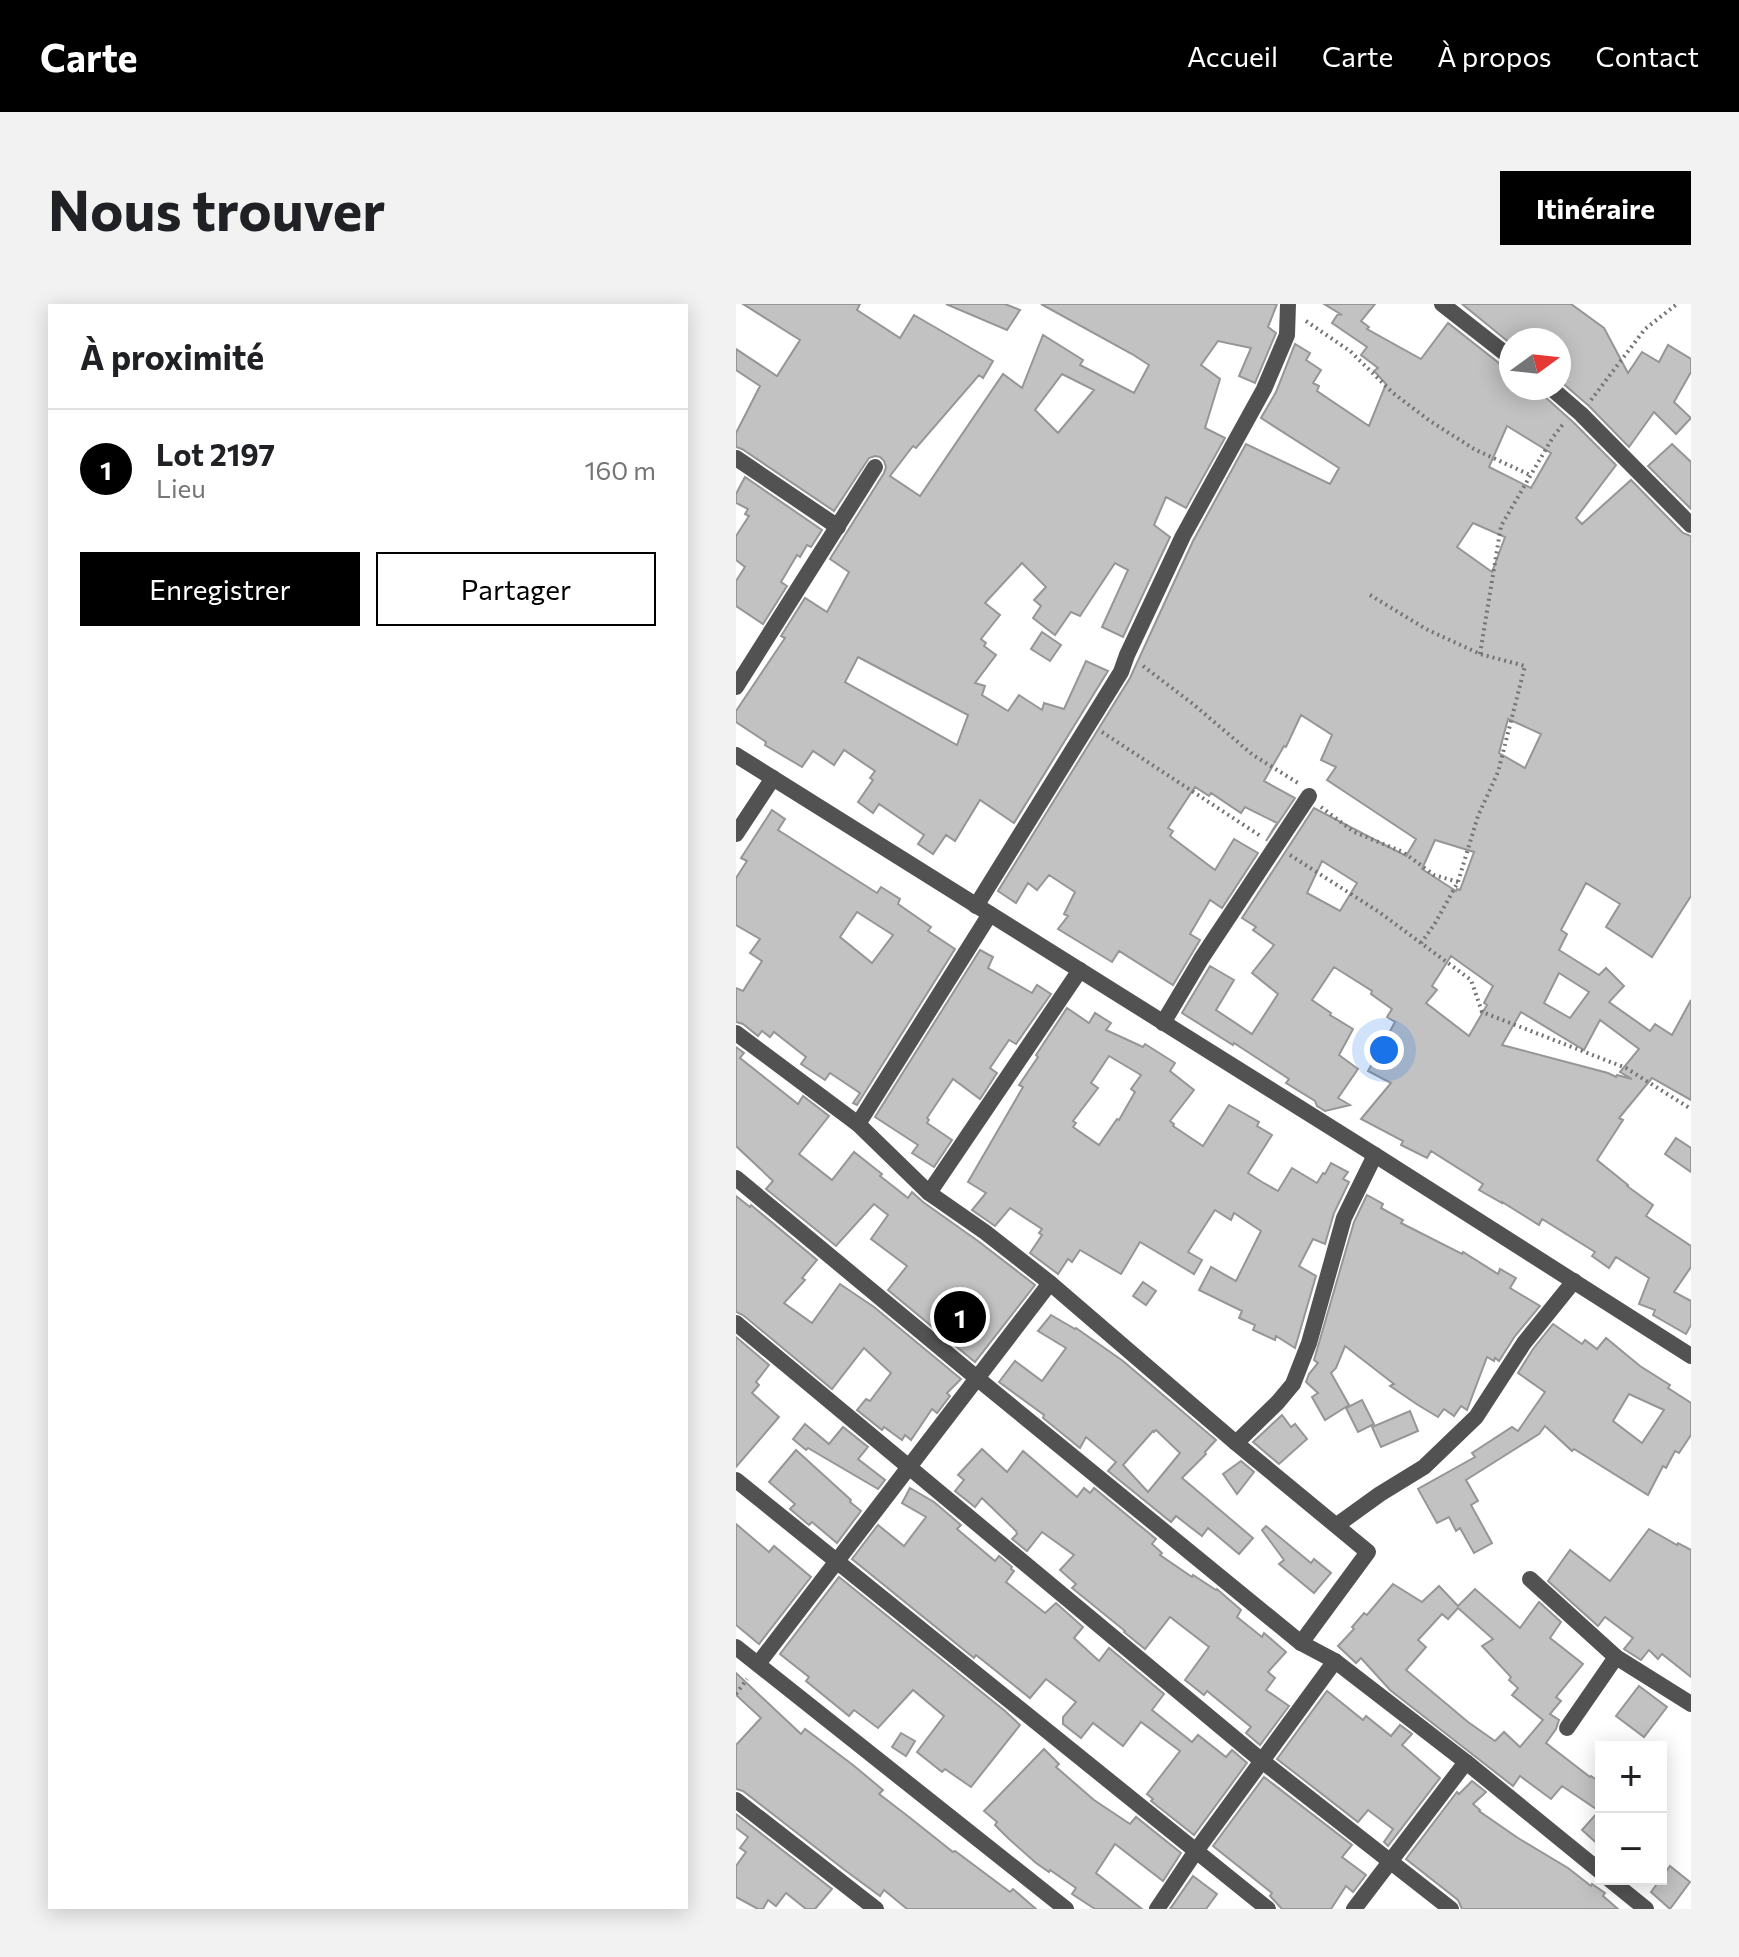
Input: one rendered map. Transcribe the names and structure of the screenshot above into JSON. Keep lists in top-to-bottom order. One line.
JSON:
{"north":"right","page":{"header":"Carte","nav":["Accueil","Carte","À propos","Contact"],"buttons":["Itinéraire",["Enregistrer","Partager"]],"title":"Nous trouver","heading":"À proximité","list":[{"mark":"1","name":"Lot 2197","note":"Lieu","value":"160 m"}],"pins":"1","map_buttons":["+","−"]}}
